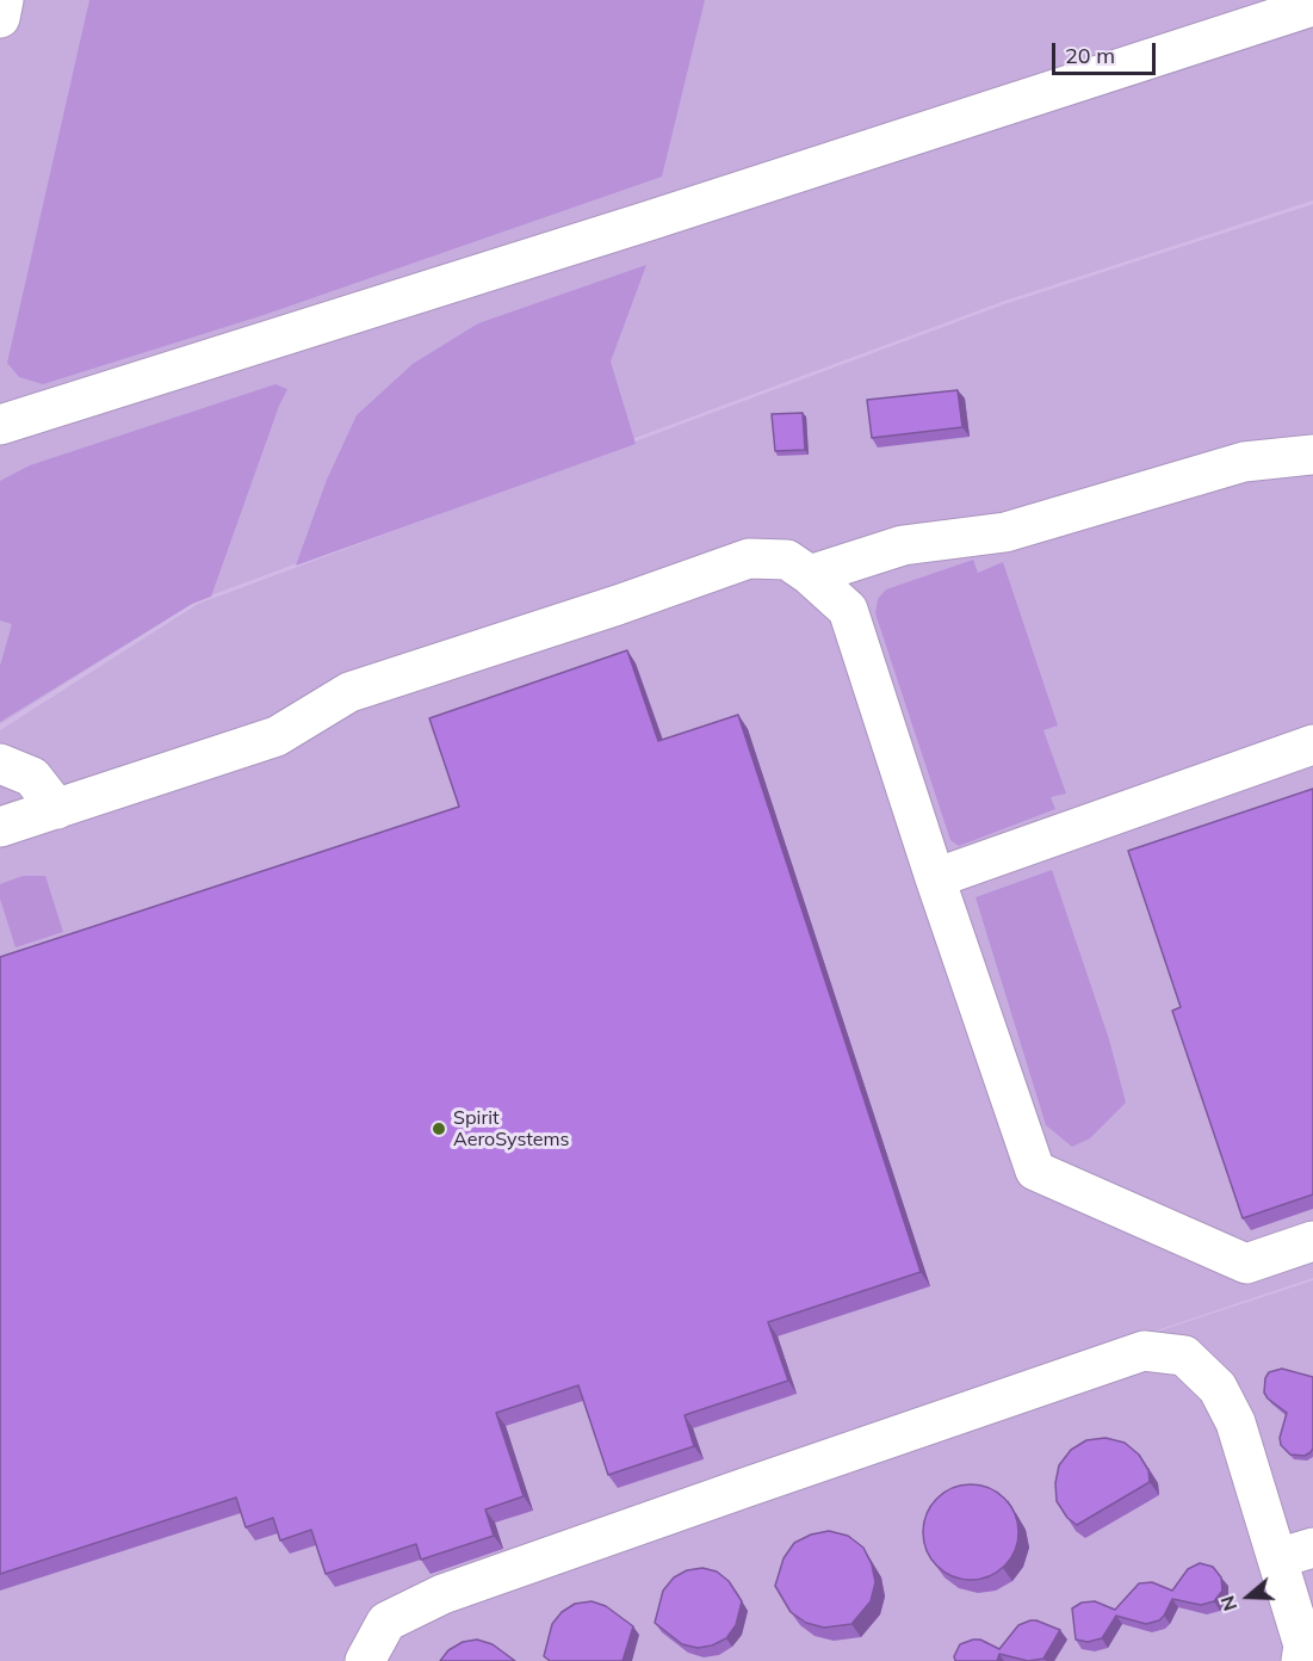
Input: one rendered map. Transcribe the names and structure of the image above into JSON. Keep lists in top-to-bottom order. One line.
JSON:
{"places":["Spirit AeroSystems"],"scale_bar":"20 m","north":"left"}
